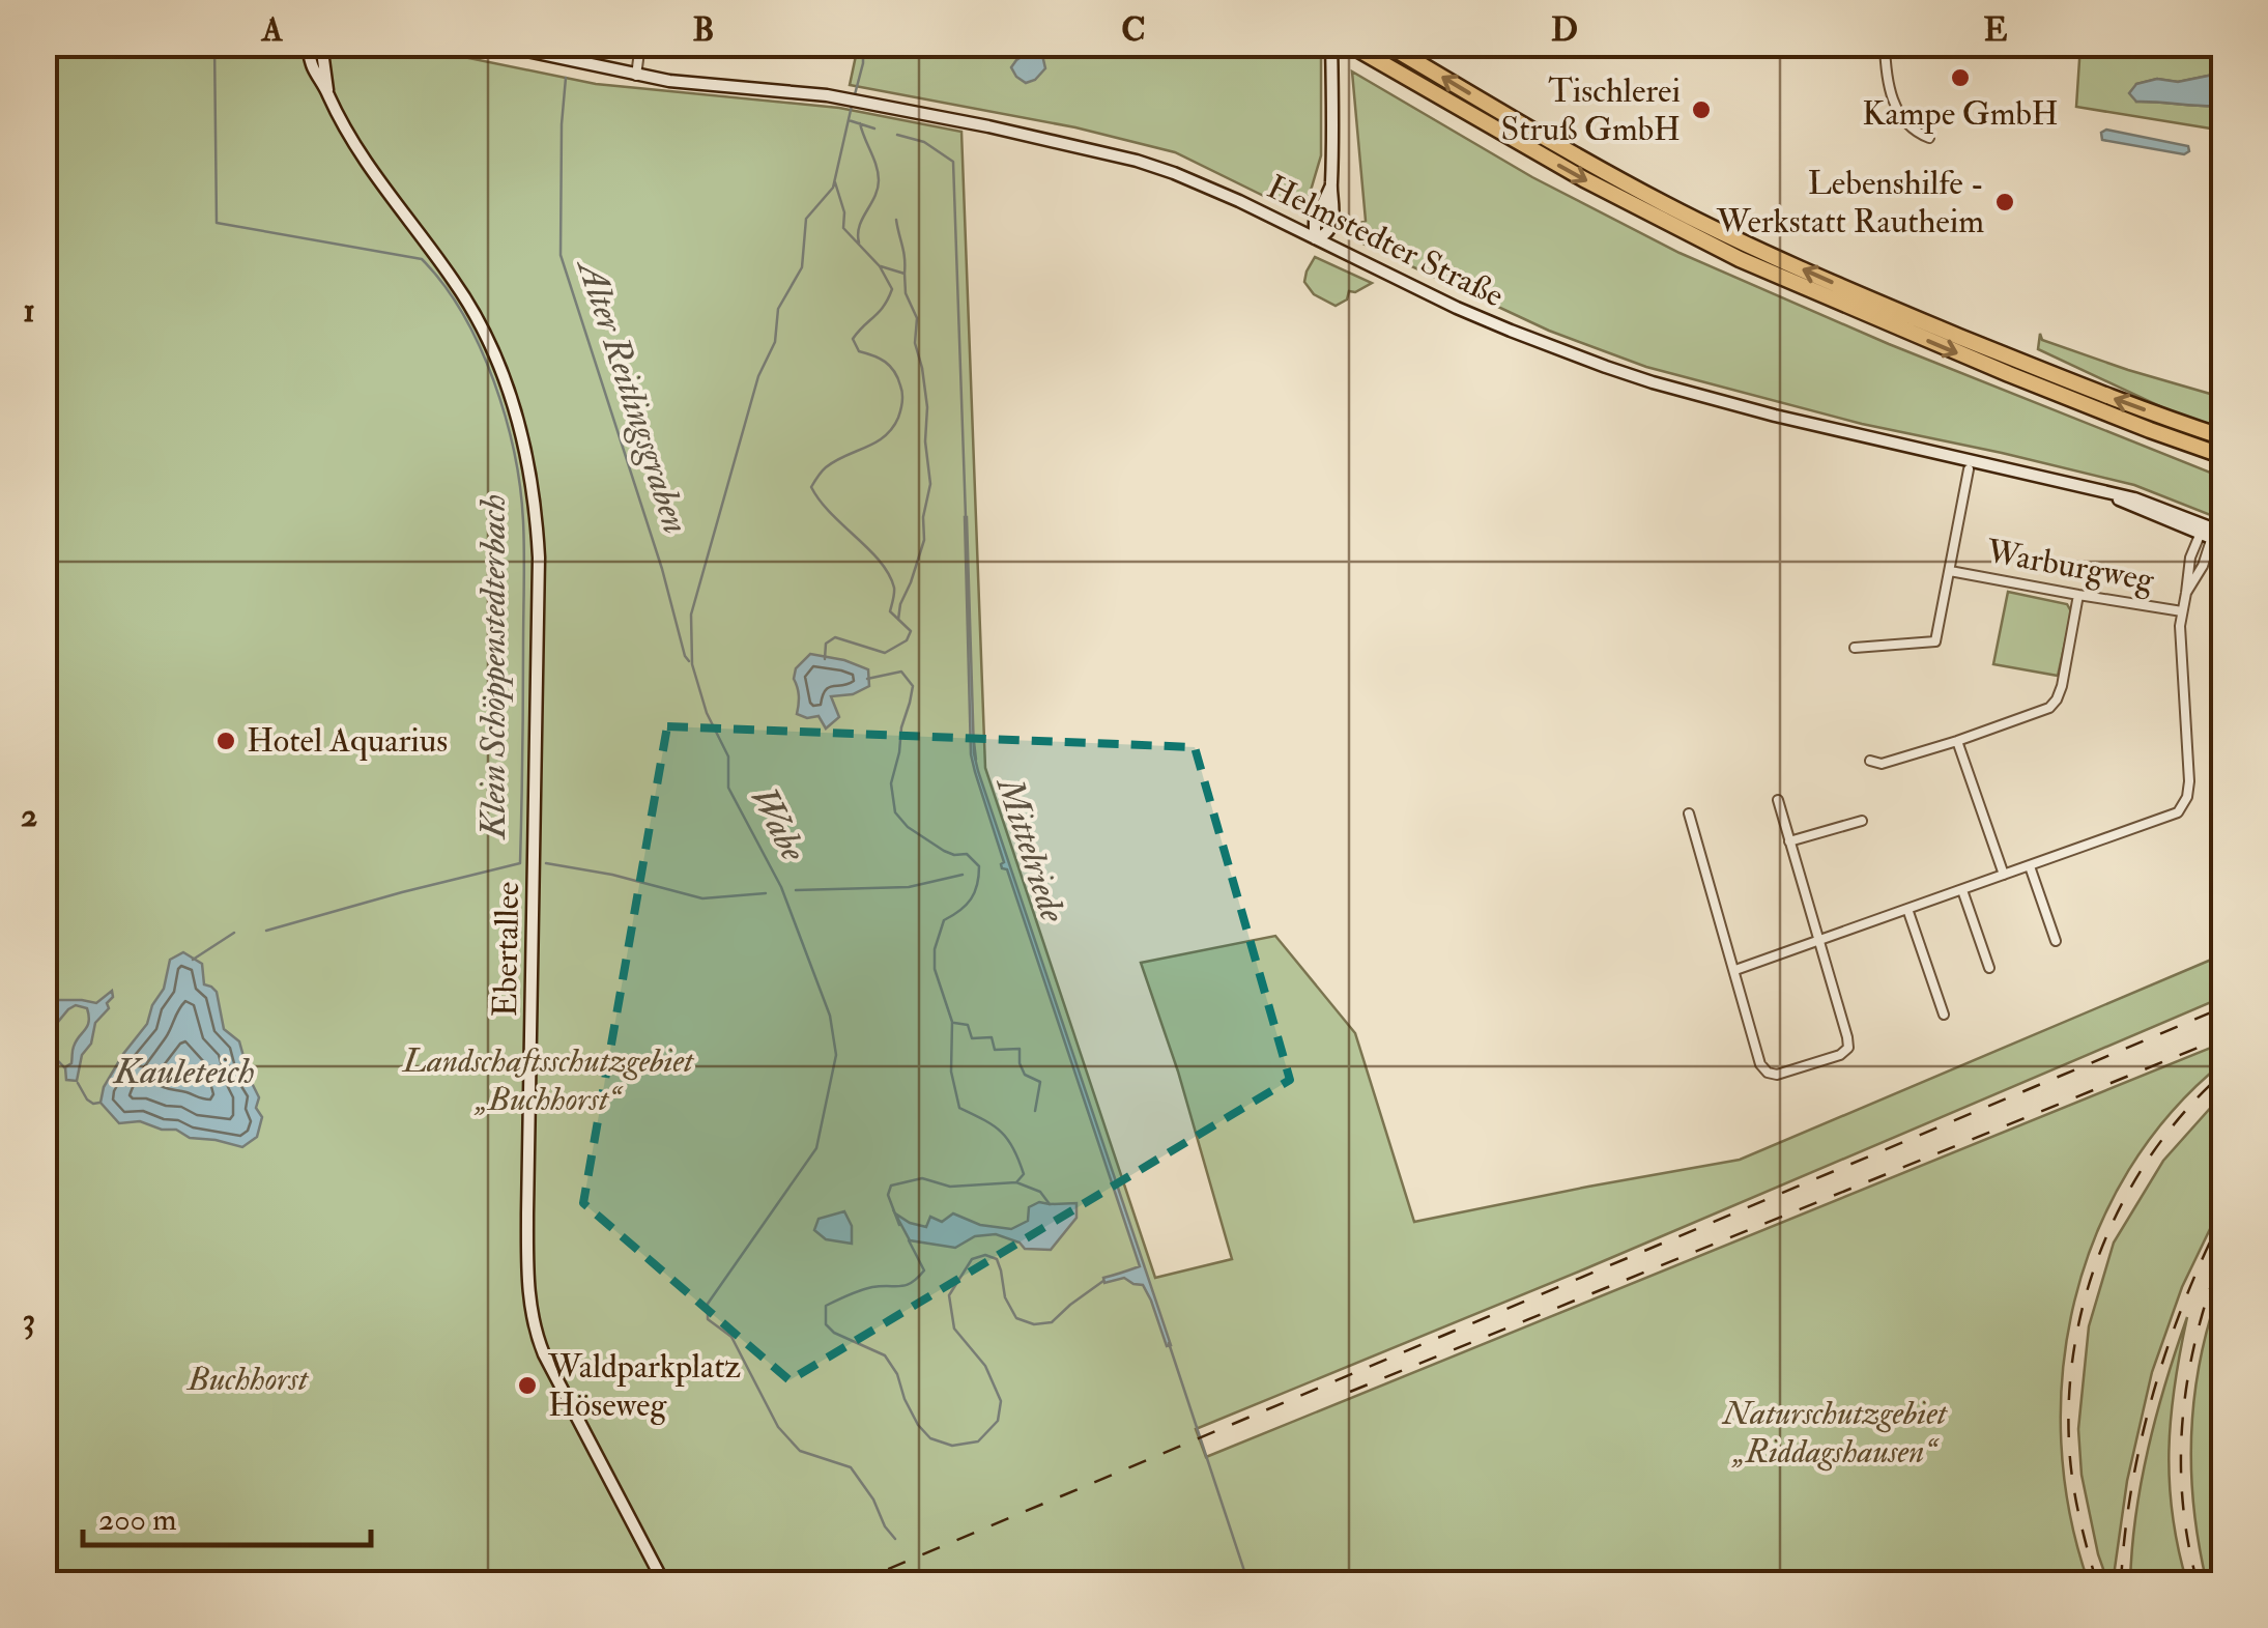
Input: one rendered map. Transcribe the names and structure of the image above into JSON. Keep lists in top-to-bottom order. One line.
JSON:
{"streets":{"street":["Helmstedter Straße","Warburgweg","Ebertallee"]},"water":["Alter Reitlingsgraben","Klein Schöppenstedterbach","Wabe","Mittelriede","Kauleteich"],"parks":["Landschaftsschutzgebiet „Buchhorst“","Buchhorst","Naturschutzgebiet „Riddagshausen“"],"places":["Kampe GmbH","Tischlerei Struß GmbH","Lebenshilfe - Werkstatt Rautheim","Hotel Aquarius","Waldparkplatz Höseweg"],"scale_bar":"200 m","grid":{"columns":["A","B","C","D","E"],"rows":["1","2","3"]}}
